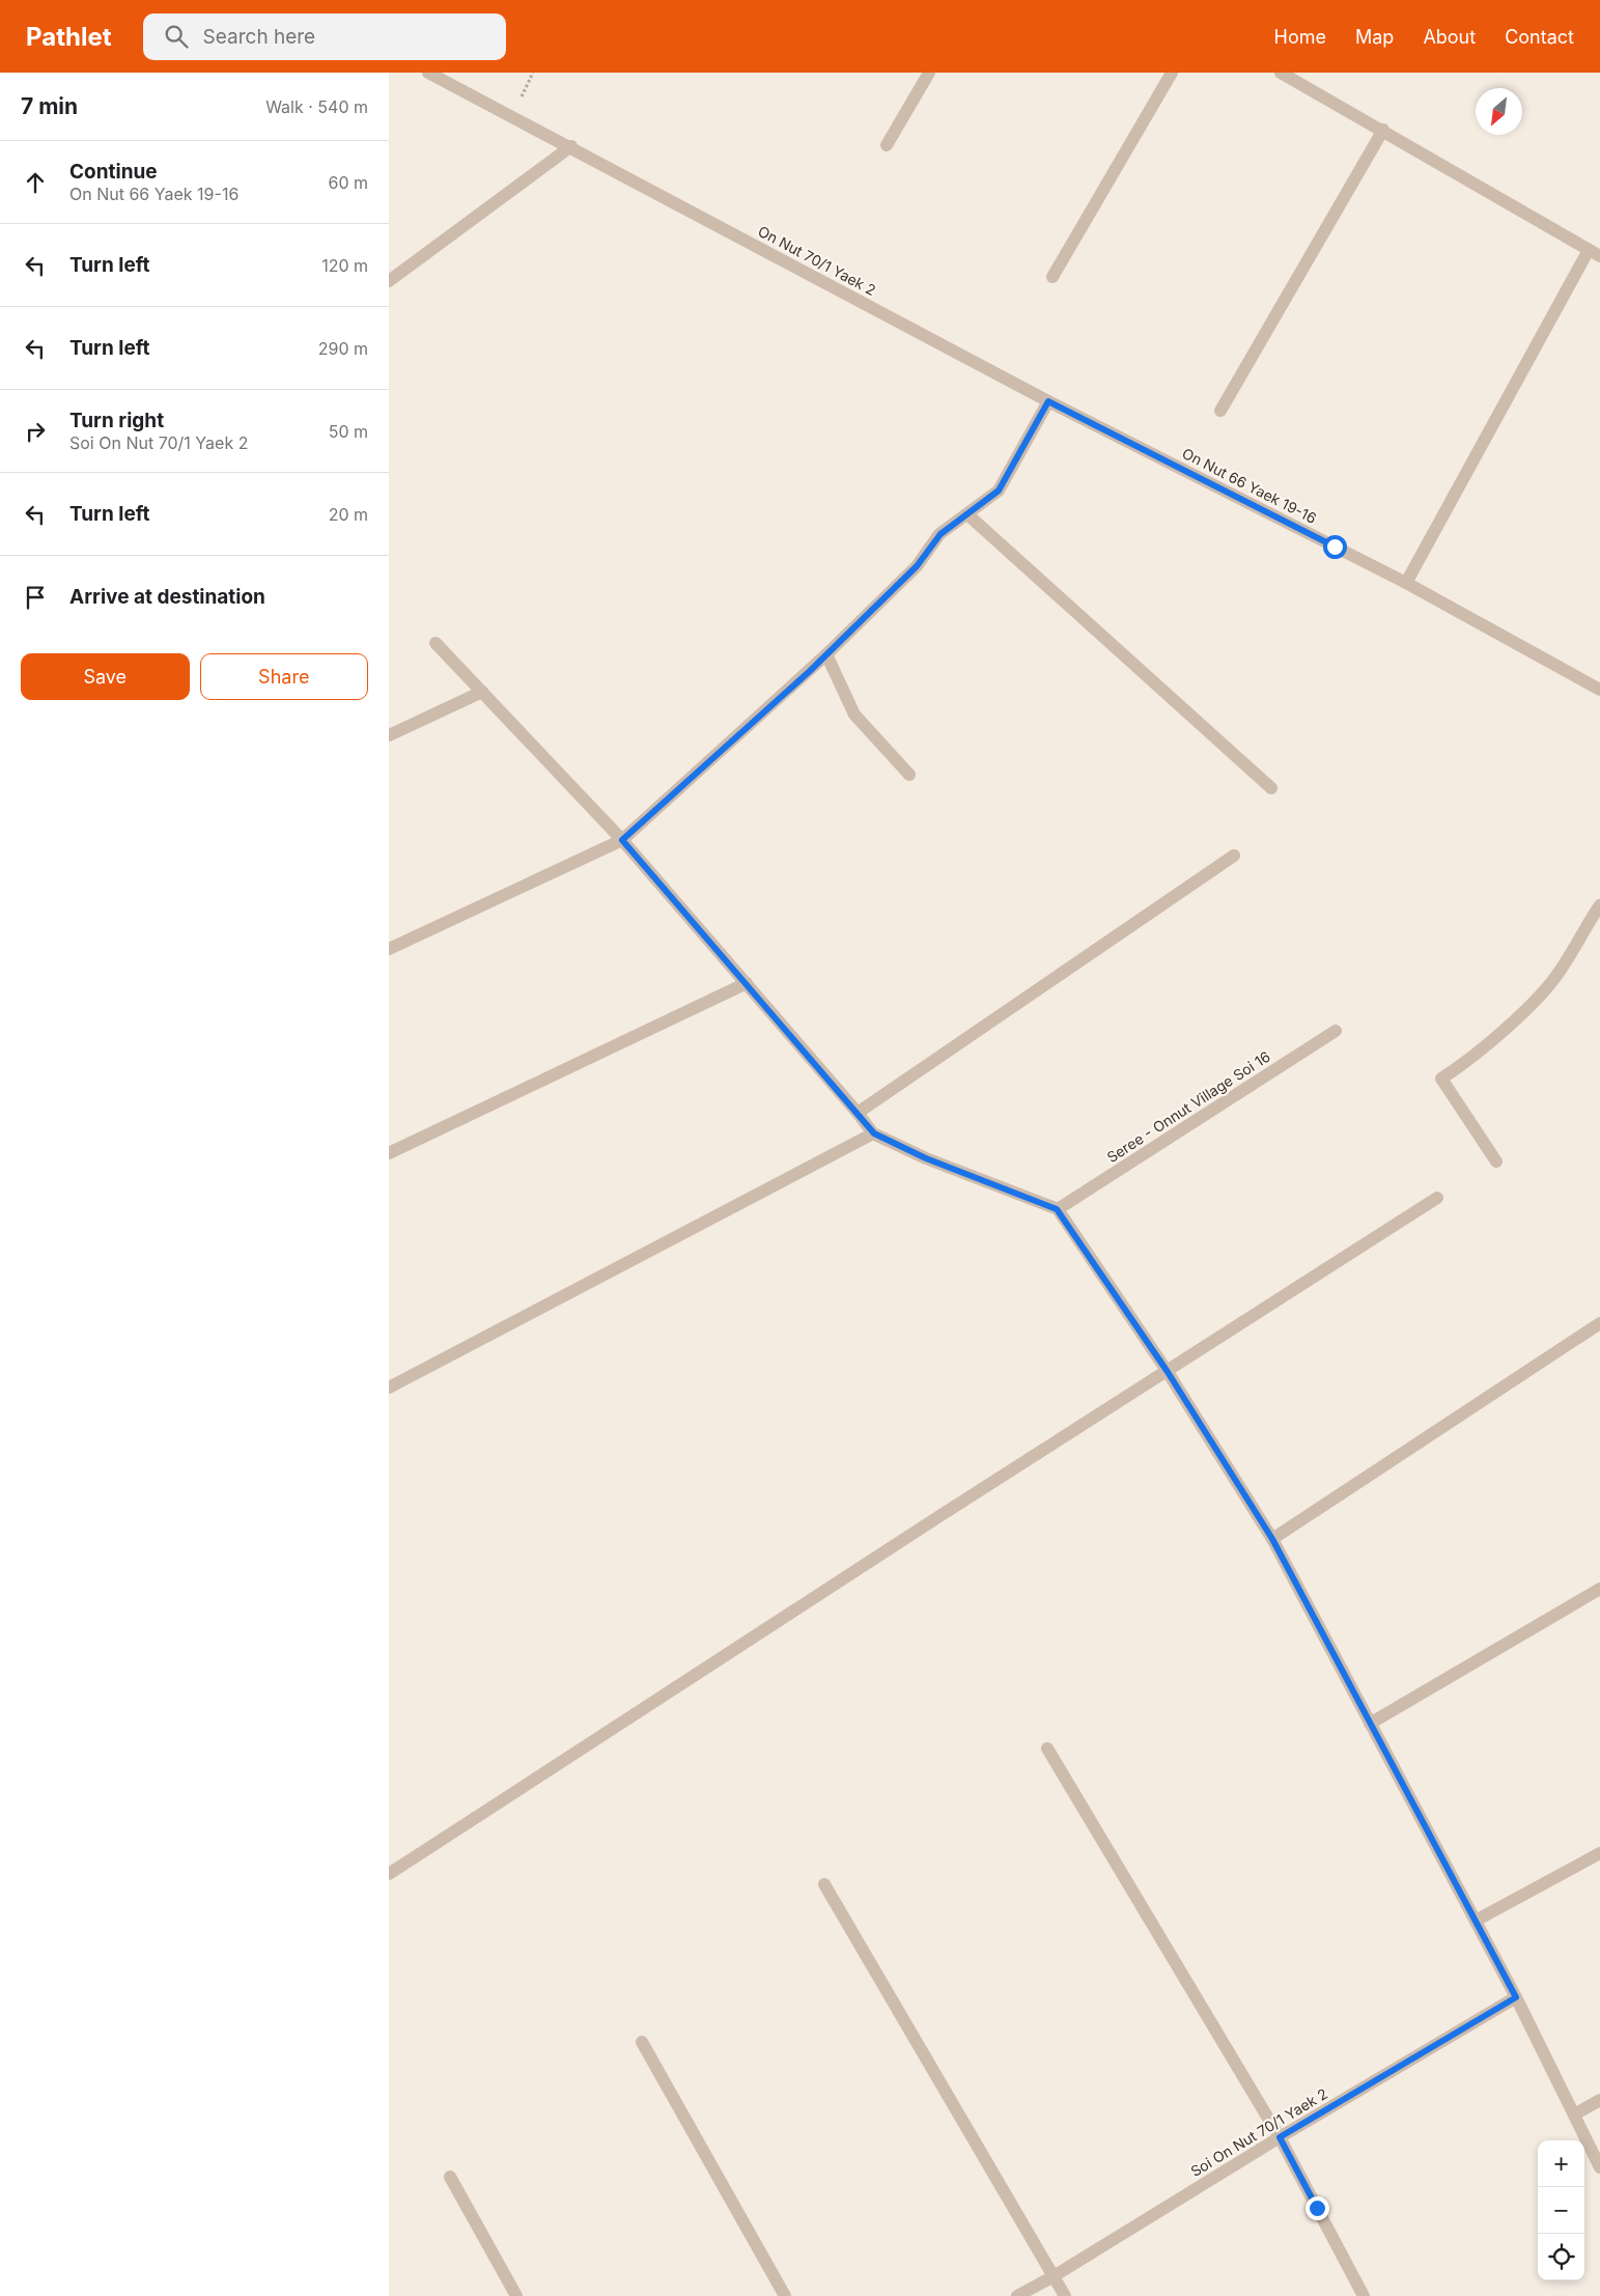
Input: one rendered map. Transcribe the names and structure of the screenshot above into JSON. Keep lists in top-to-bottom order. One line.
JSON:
{"streets":{"street":["On Nut 70/1 Yaek 2","On Nut 66 Yaek 19-16","Seree - Onnut Village Soi 16","Soi On Nut 70/1 Yaek 2"]},"crossings":[["On Nut 70/1 Yaek 2","On Nut 66 Yaek 19-16"]],"north":"bottom left","page":{"header":"Pathlet","search":"Search here","nav":["Home","Map","About","Contact"],"heading":["7 min","Walk · 540 m"],"list":[["Continue","On Nut 66 Yaek 19-16","60 m"],["Turn left","120 m"],["Turn left","290 m"],["Turn right","Soi On Nut 70/1 Yaek 2","50 m"],["Turn left","20 m"],"Arrive at destination"],"buttons":["Save","Share"],"map_buttons":["+","−"]}}
